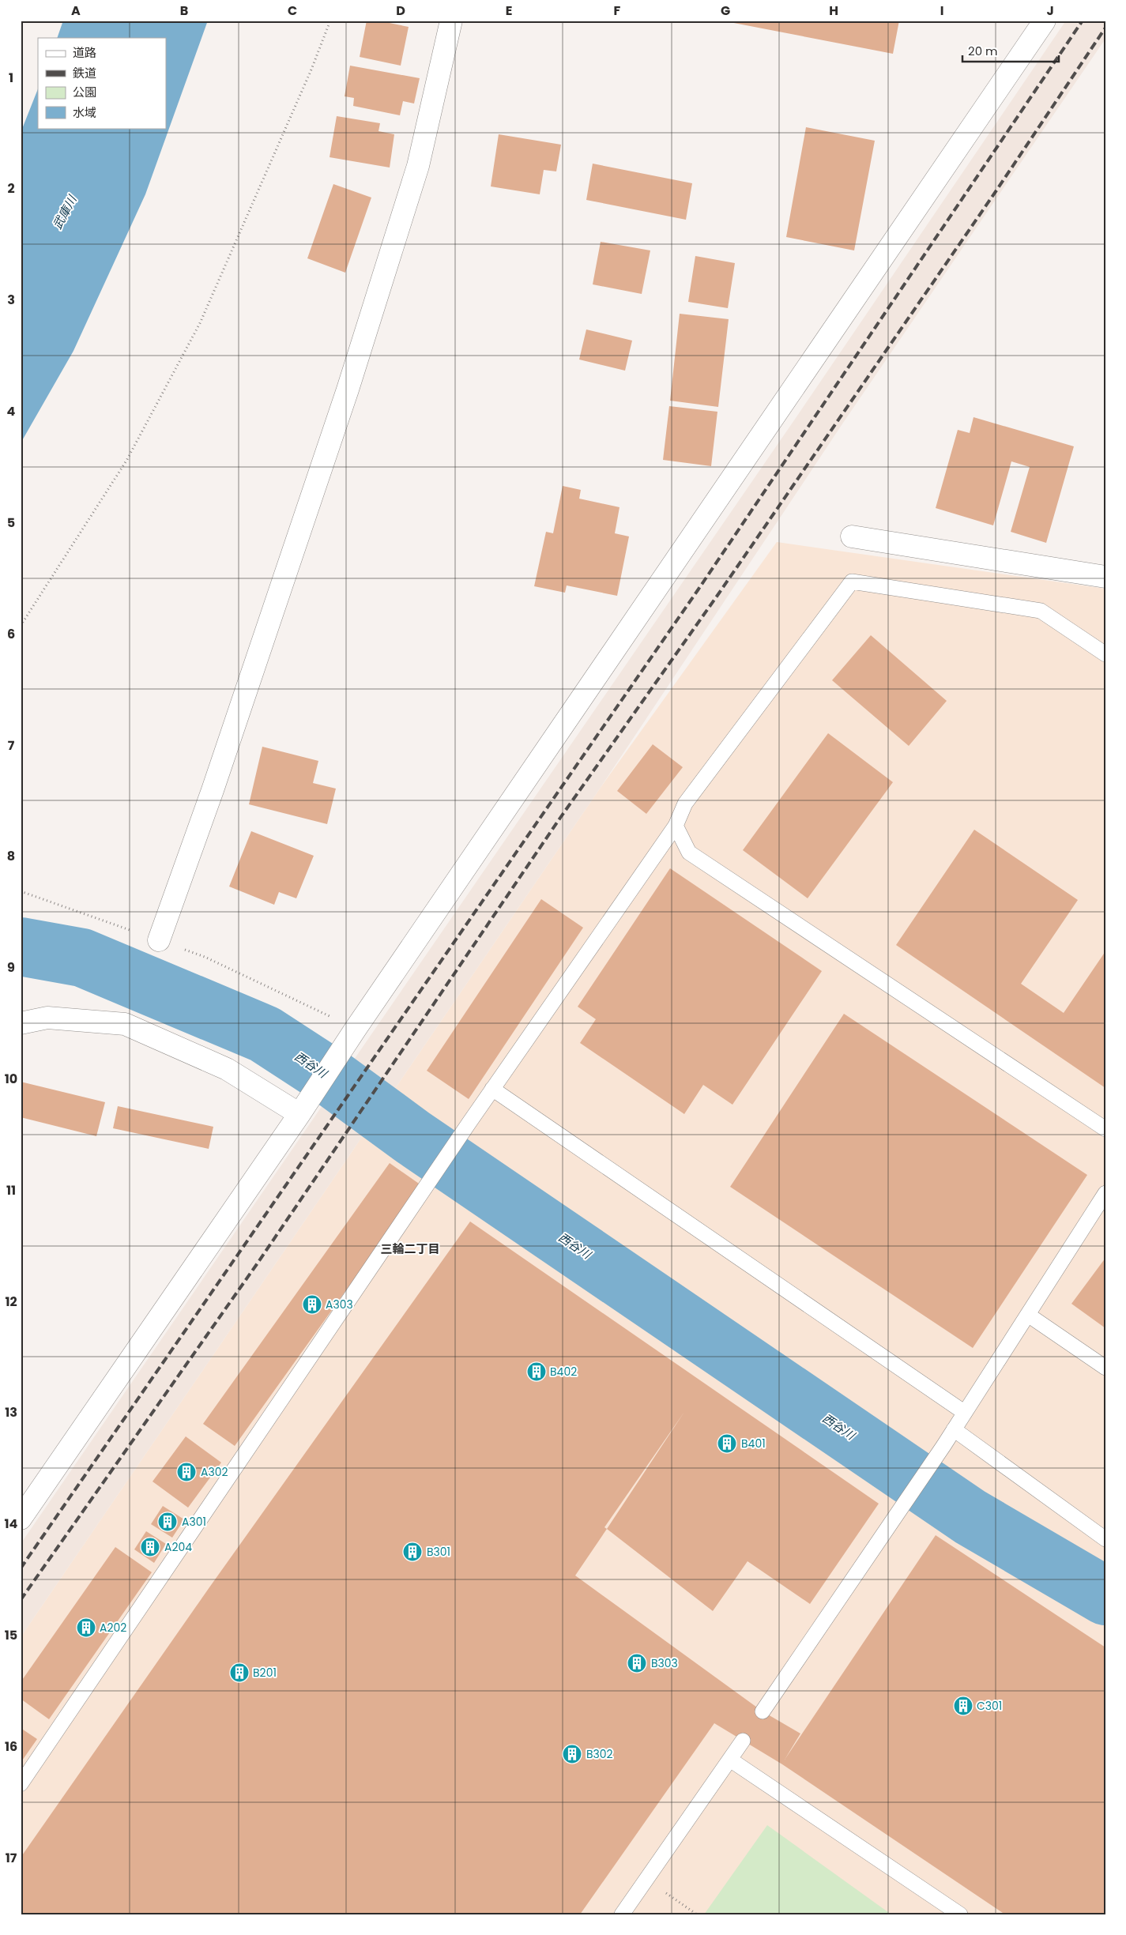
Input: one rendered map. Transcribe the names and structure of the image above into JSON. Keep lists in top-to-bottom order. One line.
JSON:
{"districts":["三輪二丁目"],"water":["武庫川","西谷川"],"places":{"building":["A303","B402","B401","A302","A301","A204","B301","A202","B303","B201","C301","B302"]},"legend":["道路","鉄道","公園","水域"],"scale_bar":"20 m","grid":{"columns":["A","B","C","D","E","F","G","H","I","J"],"rows":["1","2","3","4","5","6","7","8","9","10","11","12","13","14","15","16","17"]}}
